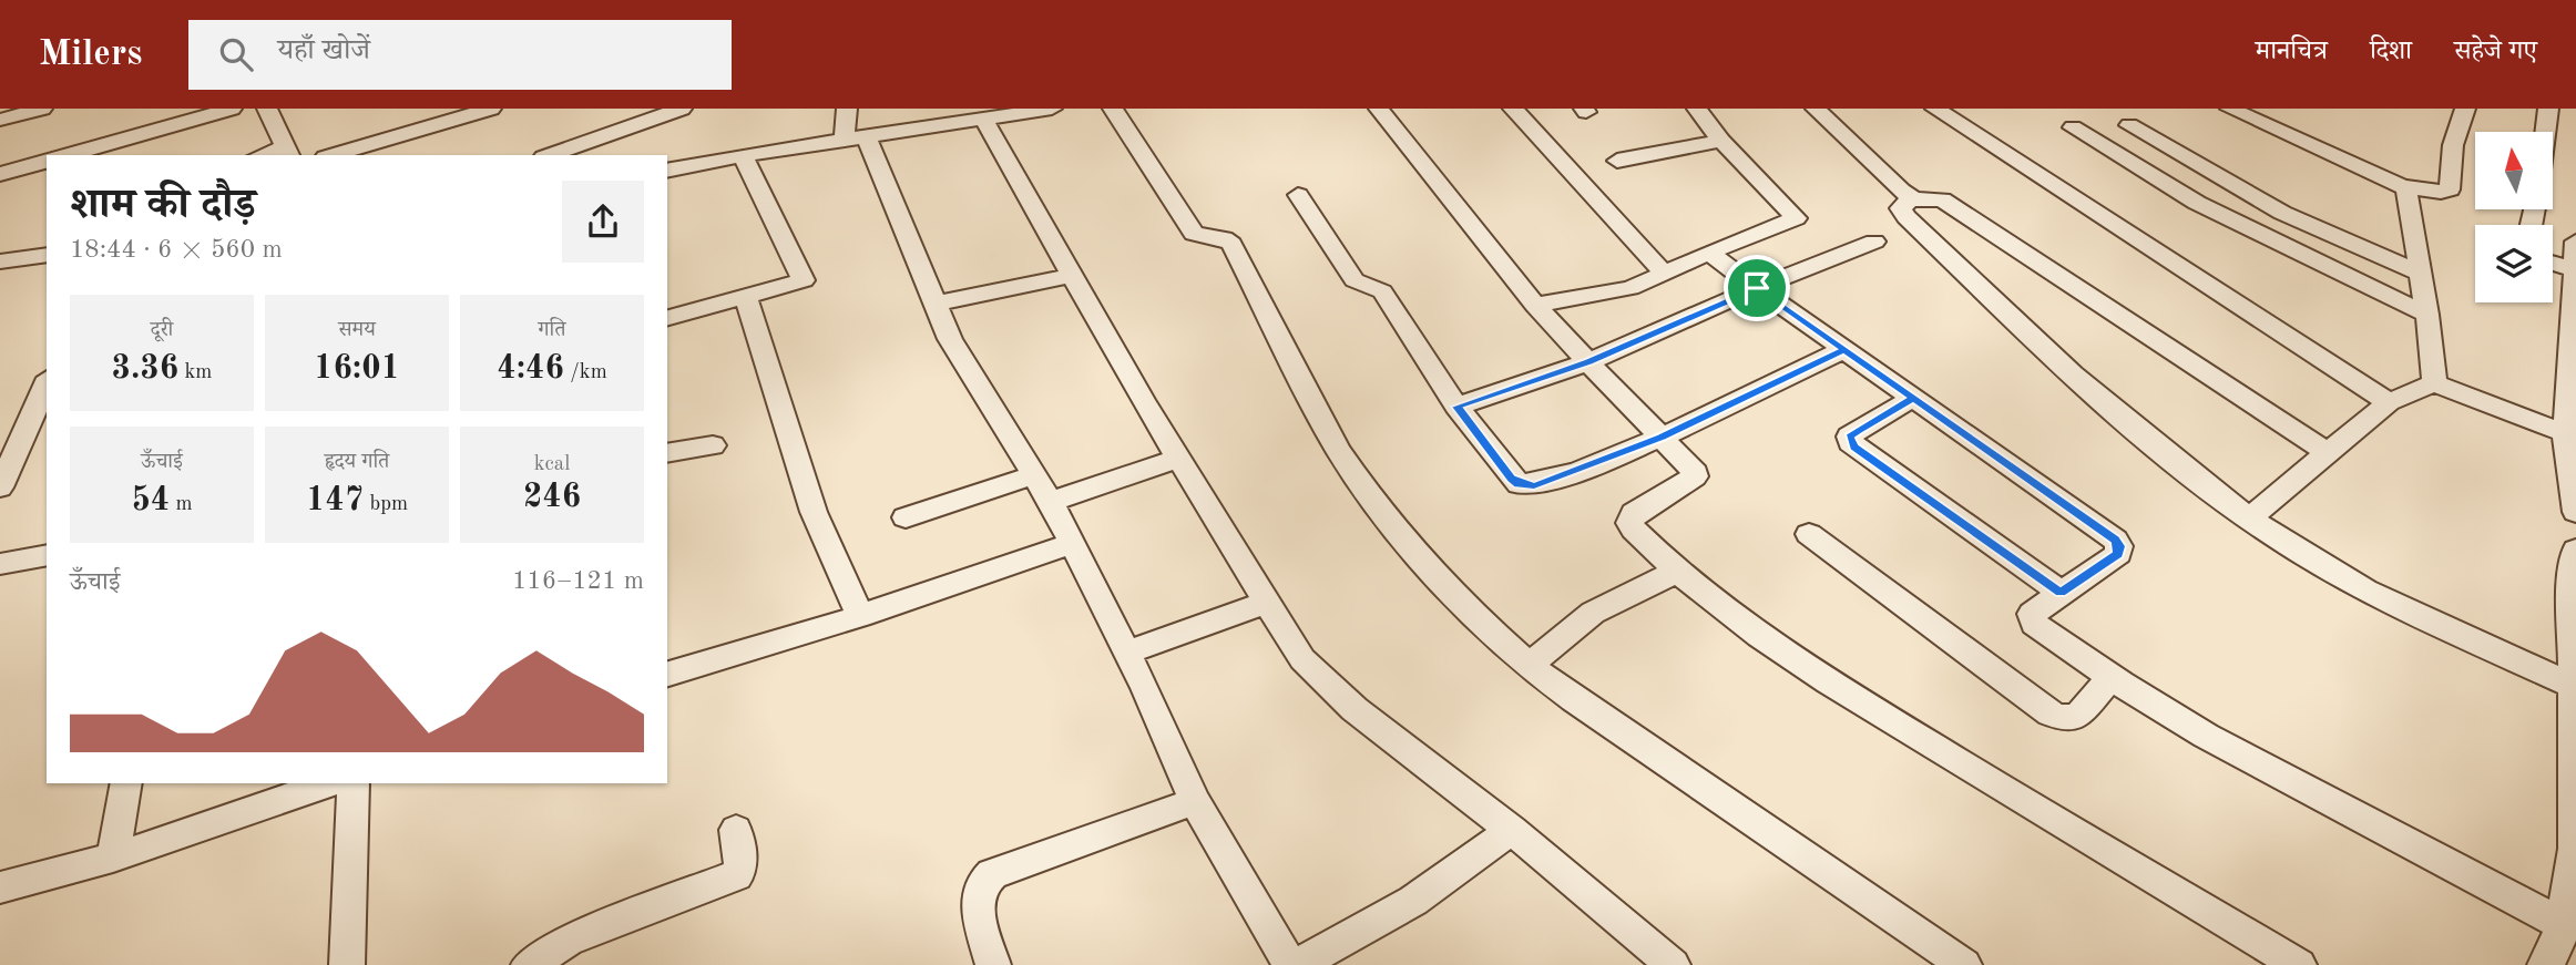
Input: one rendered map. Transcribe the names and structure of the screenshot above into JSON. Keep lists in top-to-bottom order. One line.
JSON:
{"north":"top","page":{"header":"Milers","search":"यहाँ खोजें","nav":["मानचित्र","दिशा","सहेजे गए"],"heading":["शाम की दौड़","18:44 · 6 × 560 m"],"stats":[["दूरी","3.36 km"],["समय","16:01"],["गति","4:46 /km"],["ऊँचाई","54 m"],["हृदय गति","147 bpm"],["kcal","246"]],"chart":["ऊँचाई","116–121 m"]}}
